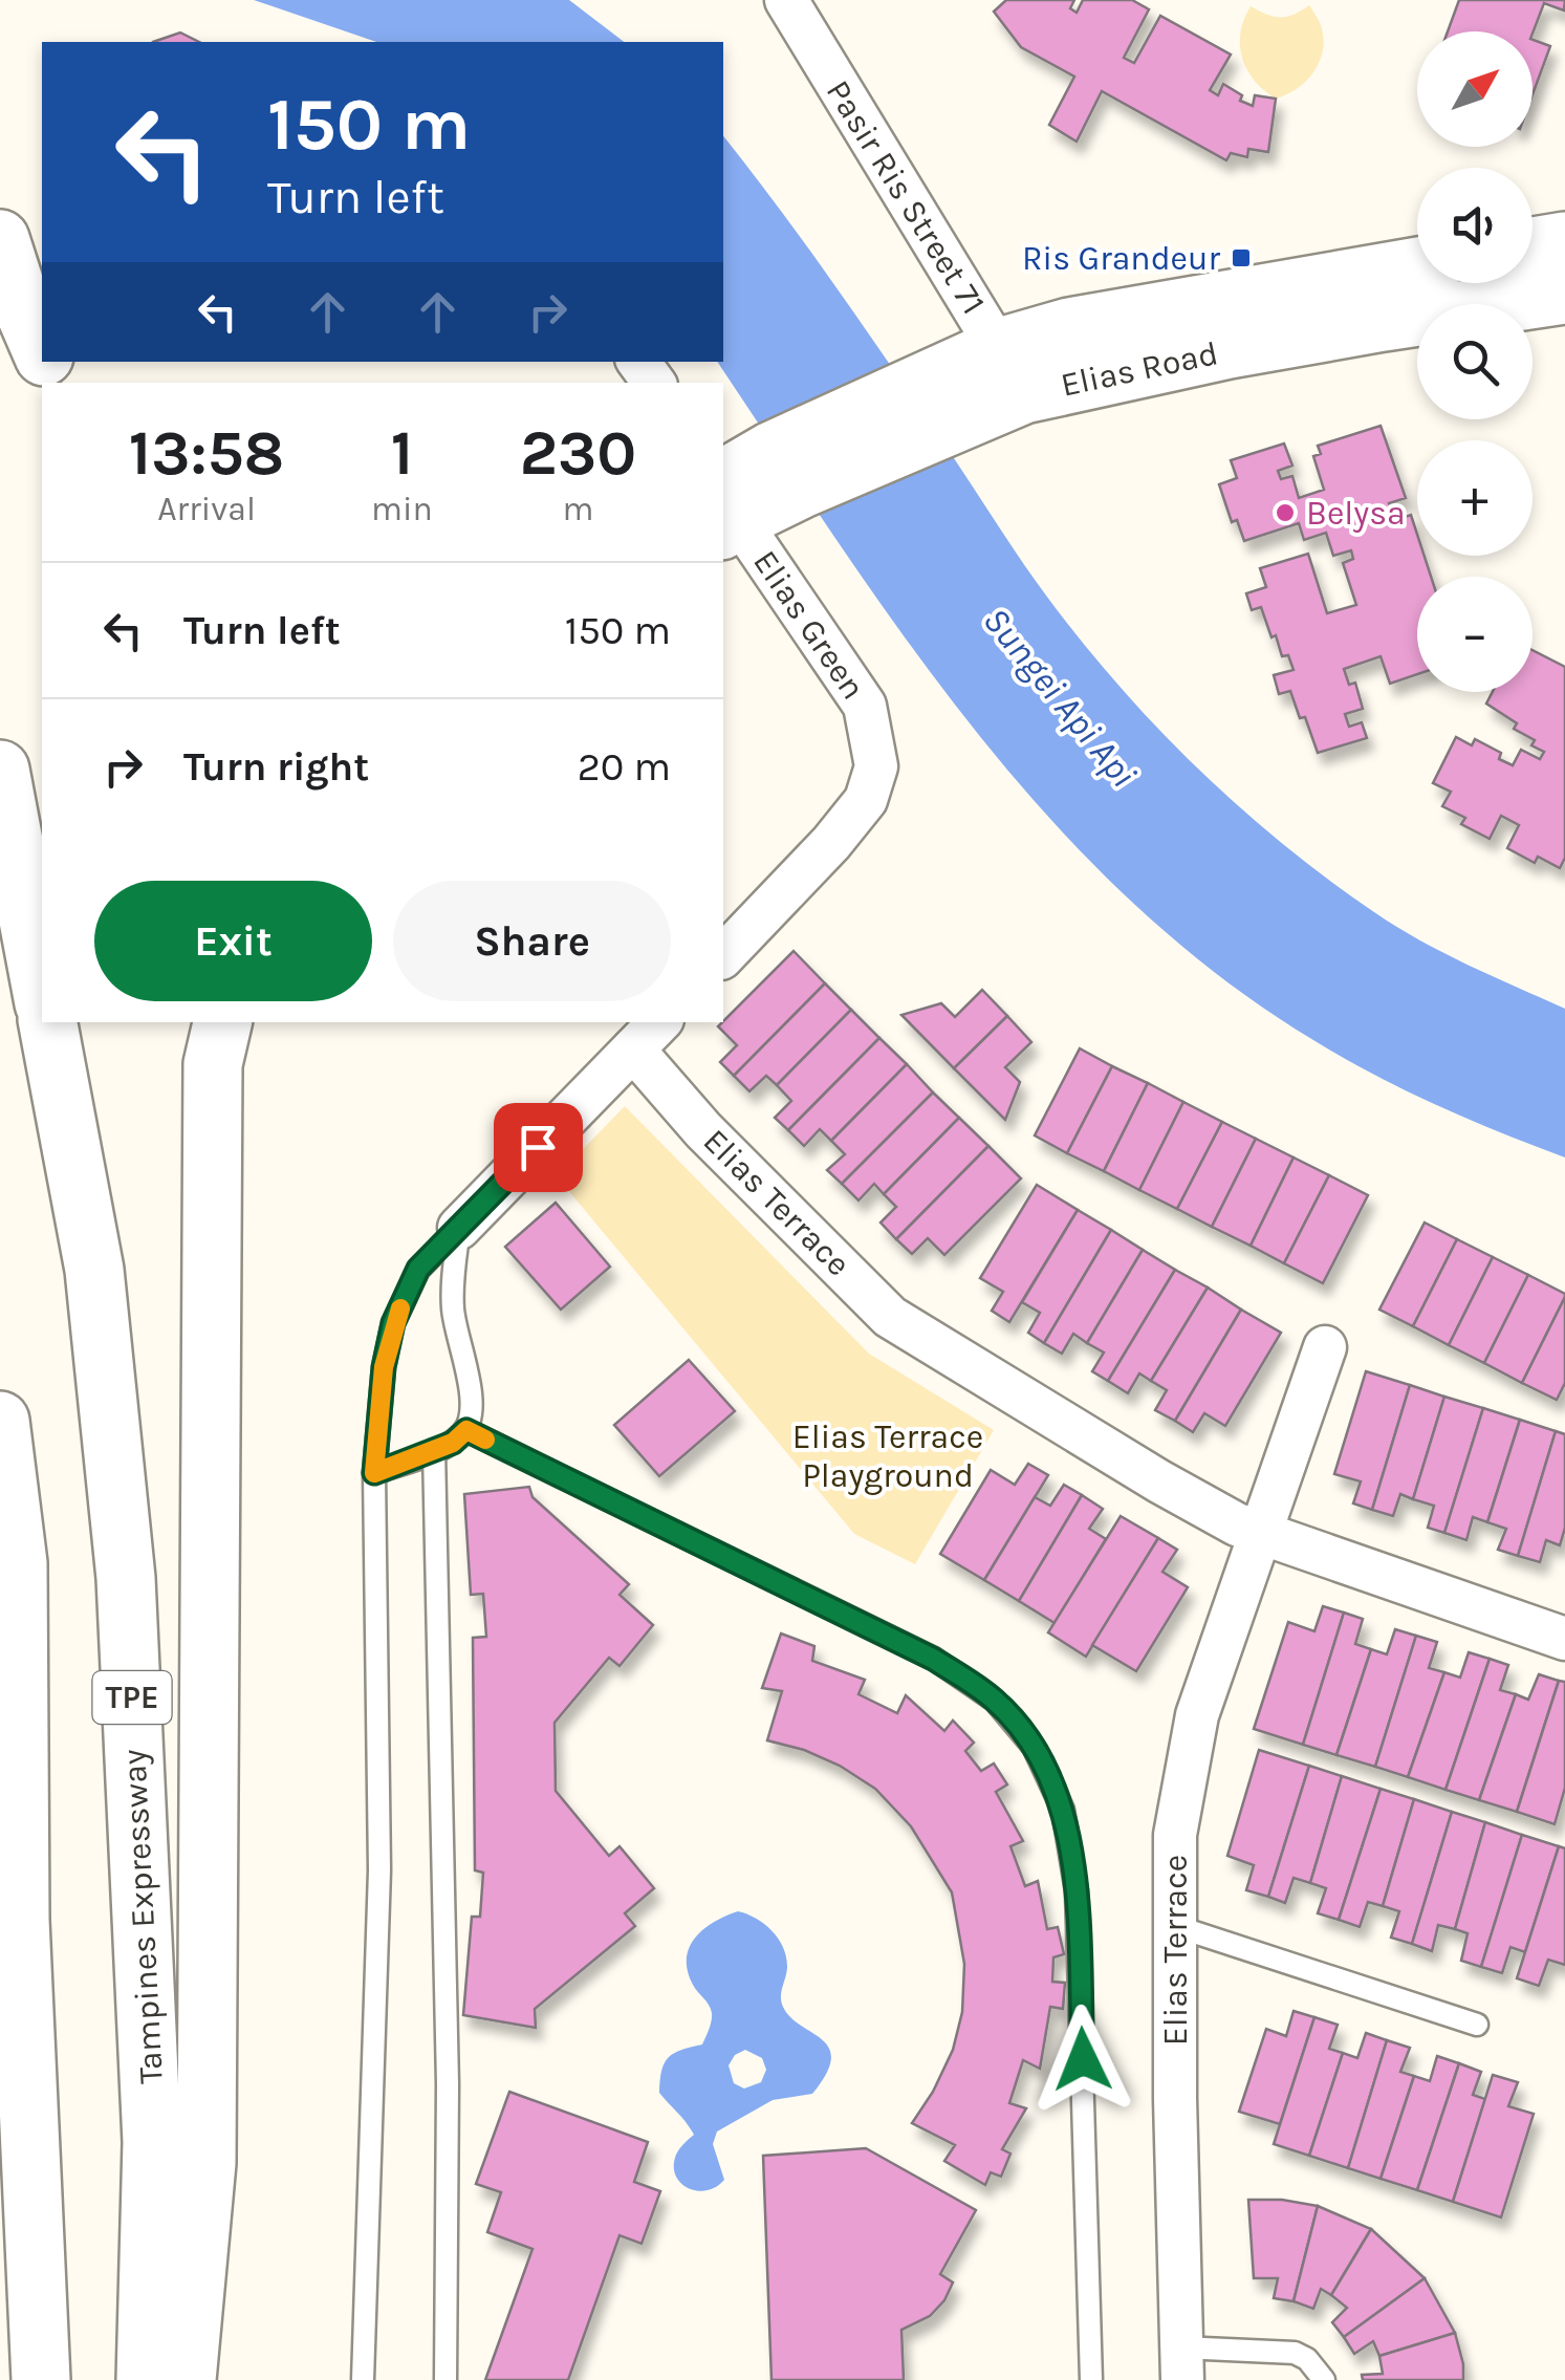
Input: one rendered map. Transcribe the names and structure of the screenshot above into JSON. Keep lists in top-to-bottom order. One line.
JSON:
{"streets":{"main road":["Elias Road","TPE","Tampines Expressway"],"street":["Pasir Ris Street 71","Elias Green","Elias Terrace"]},"crossings":[["Pasir Ris Street 71","Elias Road"],["Elias Road","Elias Green"]],"water":["Sungei Api Api"],"parks":["Elias Terrace Playground"],"places":{"transit":["Ris Grandeur"],"other":["Belysa"]},"north":"top right","page":{"map_buttons":["+","−"],"turn":["150 m","Turn left"],"eta":["13:58","Arrival","1","min","230","m"],"list":[{"name":"Turn left","value":"150 m"},{"name":"Turn right","value":"20 m"}],"buttons":["Exit","Share"]}}
